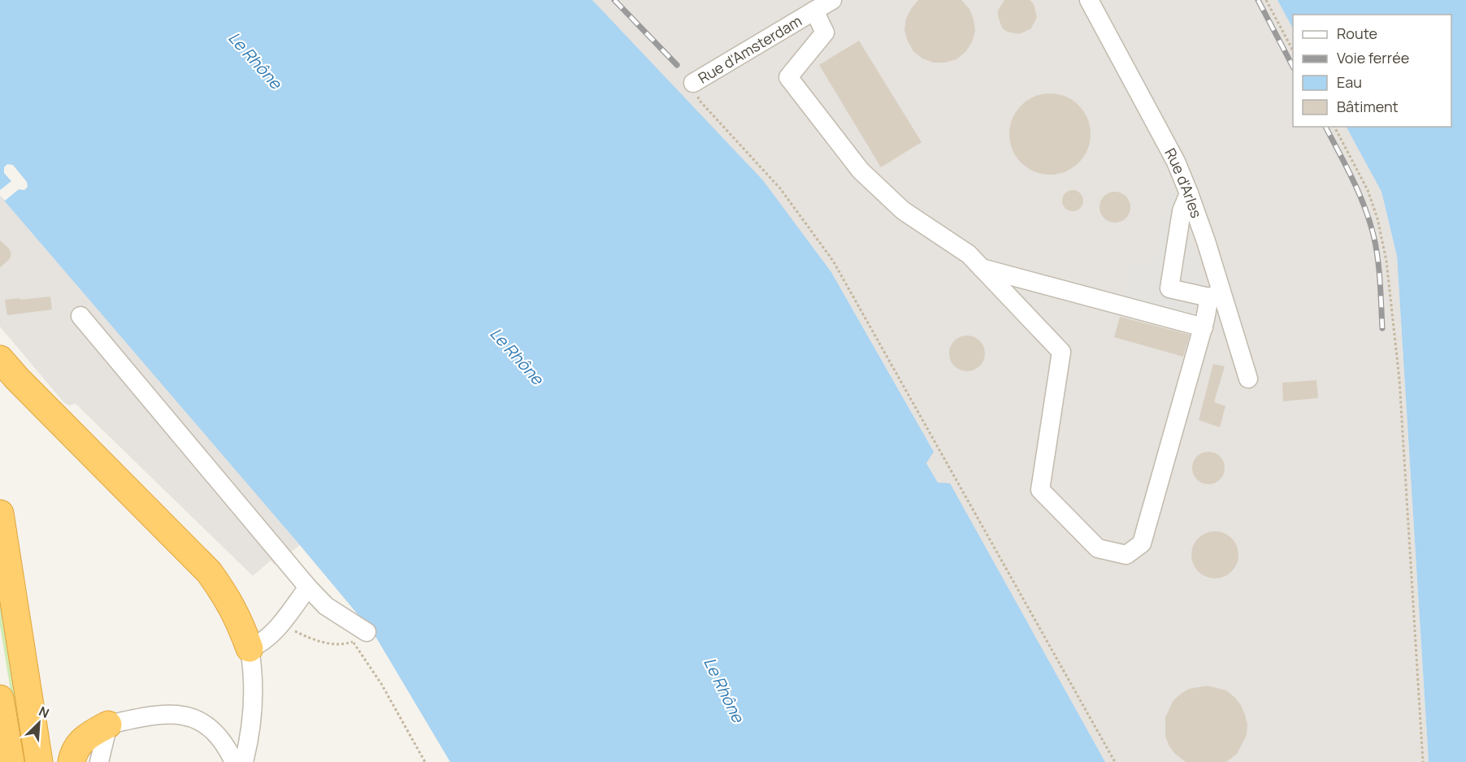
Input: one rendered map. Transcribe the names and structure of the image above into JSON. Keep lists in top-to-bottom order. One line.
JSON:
{"streets":{"street":["Rue d'Amsterdam","Rue d'Arles"]},"water":["Le Rhône"],"legend":["Route","Voie ferrée","Eau","Bâtiment"],"north":"top right"}
